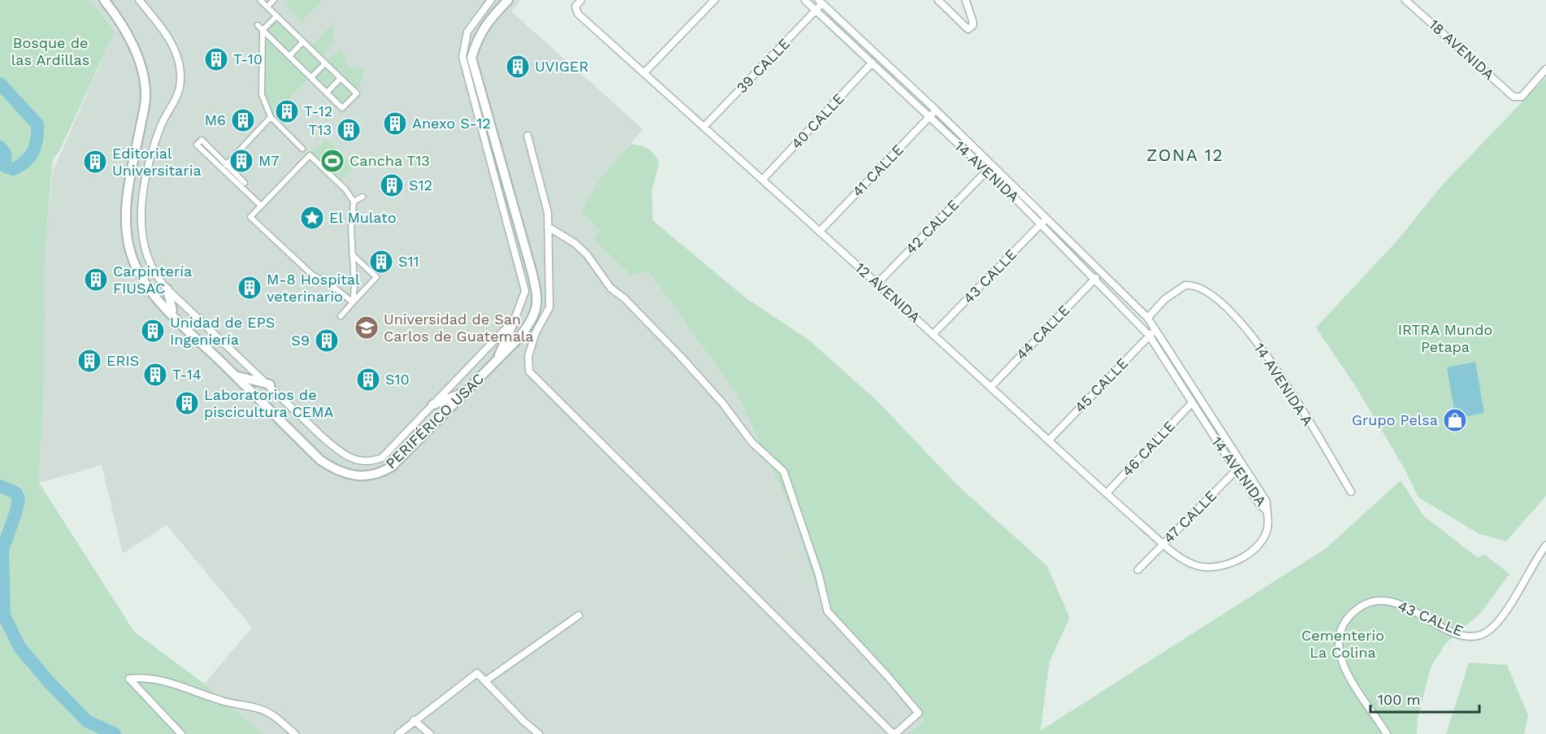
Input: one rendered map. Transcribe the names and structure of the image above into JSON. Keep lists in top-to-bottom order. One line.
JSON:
{"streets":{"street":["18 AVENIDA","39 CALLE","40 CALLE","41 CALLE","14 AVENIDA","42 CALLE","43 CALLE","12 AVENIDA","44 CALLE","14 AVENIDA A","45 CALLE","PERIFÉRICO USAC","46 CALLE","47 CALLE"]},"crossings":[["39 CALLE","14 AVENIDA"],["39 CALLE","12 AVENIDA"],["40 CALLE","14 AVENIDA"],["40 CALLE","12 AVENIDA"],["41 CALLE","14 AVENIDA"],["41 CALLE","12 AVENIDA"],["14 AVENIDA","42 CALLE"],["14 AVENIDA","43 CALLE"],["14 AVENIDA","12 AVENIDA"],["14 AVENIDA","44 CALLE"],["14 AVENIDA","14 AVENIDA A"],["14 AVENIDA","45 CALLE"],["14 AVENIDA","46 CALLE"],["14 AVENIDA","47 CALLE"],["42 CALLE","12 AVENIDA"],["43 CALLE","12 AVENIDA"],["12 AVENIDA","44 CALLE"],["12 AVENIDA","45 CALLE"],["12 AVENIDA","46 CALLE"],["12 AVENIDA","47 CALLE"]],"districts":["ZONA 12"],"parks":["Bosque de las Ardillas","IRTRA Mundo Petapa","Cementerio La Colina"],"places":{"building":["T-10","UVIGER","T-12","M6","Anexo S-12","T13","M7","Editorial Universitaria","S12","S11","Carpintería FIUSAC","M-8 Hospital veterinario","Unidad de EPS Ingeniería","S9","ERIS","T-14","S10","Laboratorios de piscicultura CEMA"],"sports":["Cancha T13"],"place":["El Mulato"],"school or university":["Universidad de San Carlos de Guatemala"],"shop":["Grupo Pelsa"]},"scale_bar":"100 m"}
